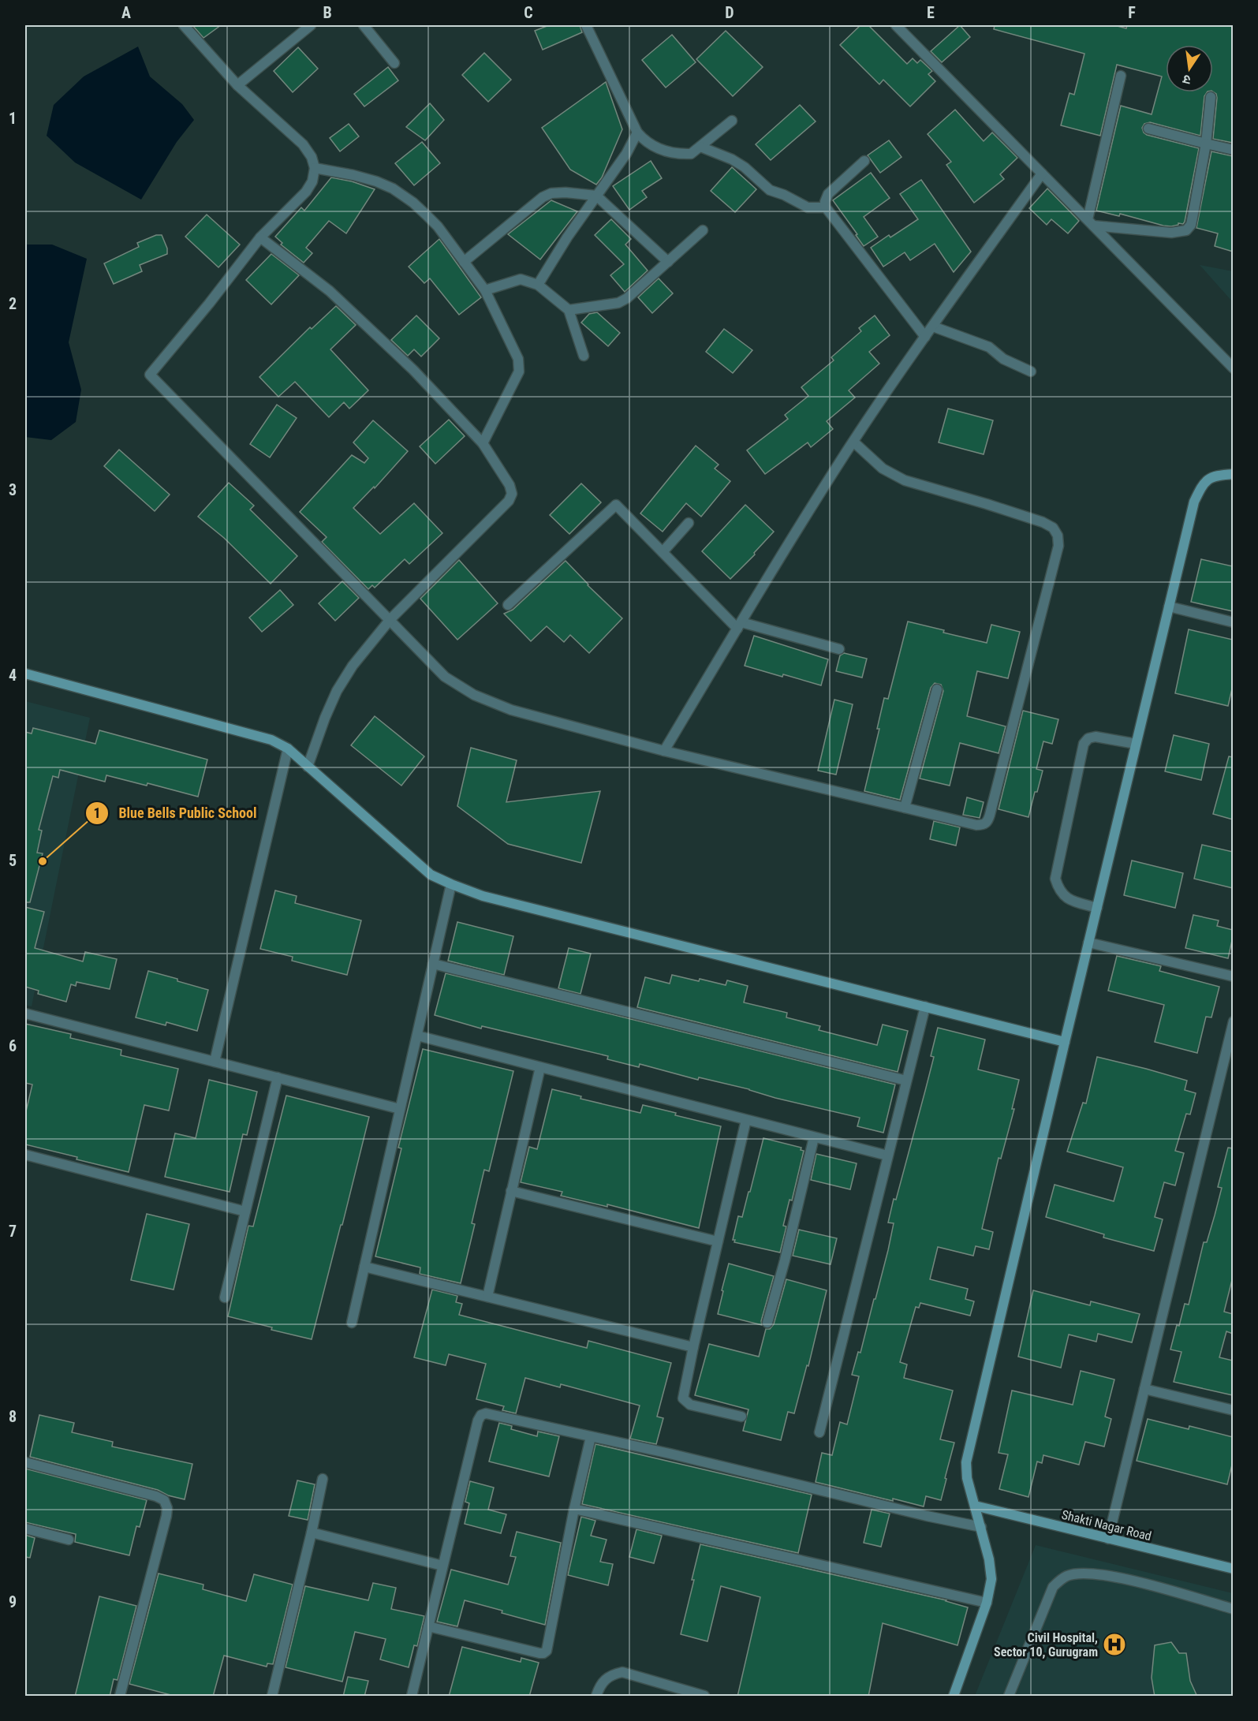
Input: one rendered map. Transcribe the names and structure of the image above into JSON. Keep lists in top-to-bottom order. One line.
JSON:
{"streets":{"street":["Shakti Nagar Road"]},"places":{"other":["Blue Bells Public School"],"hospital":["Civil Hospital, Sector 10, Gurugram"]},"north":"bottom","grid":{"columns":["A","B","C","D","E","F"],"rows":["1","2","3","4","5","6","7","8","9"]}}
